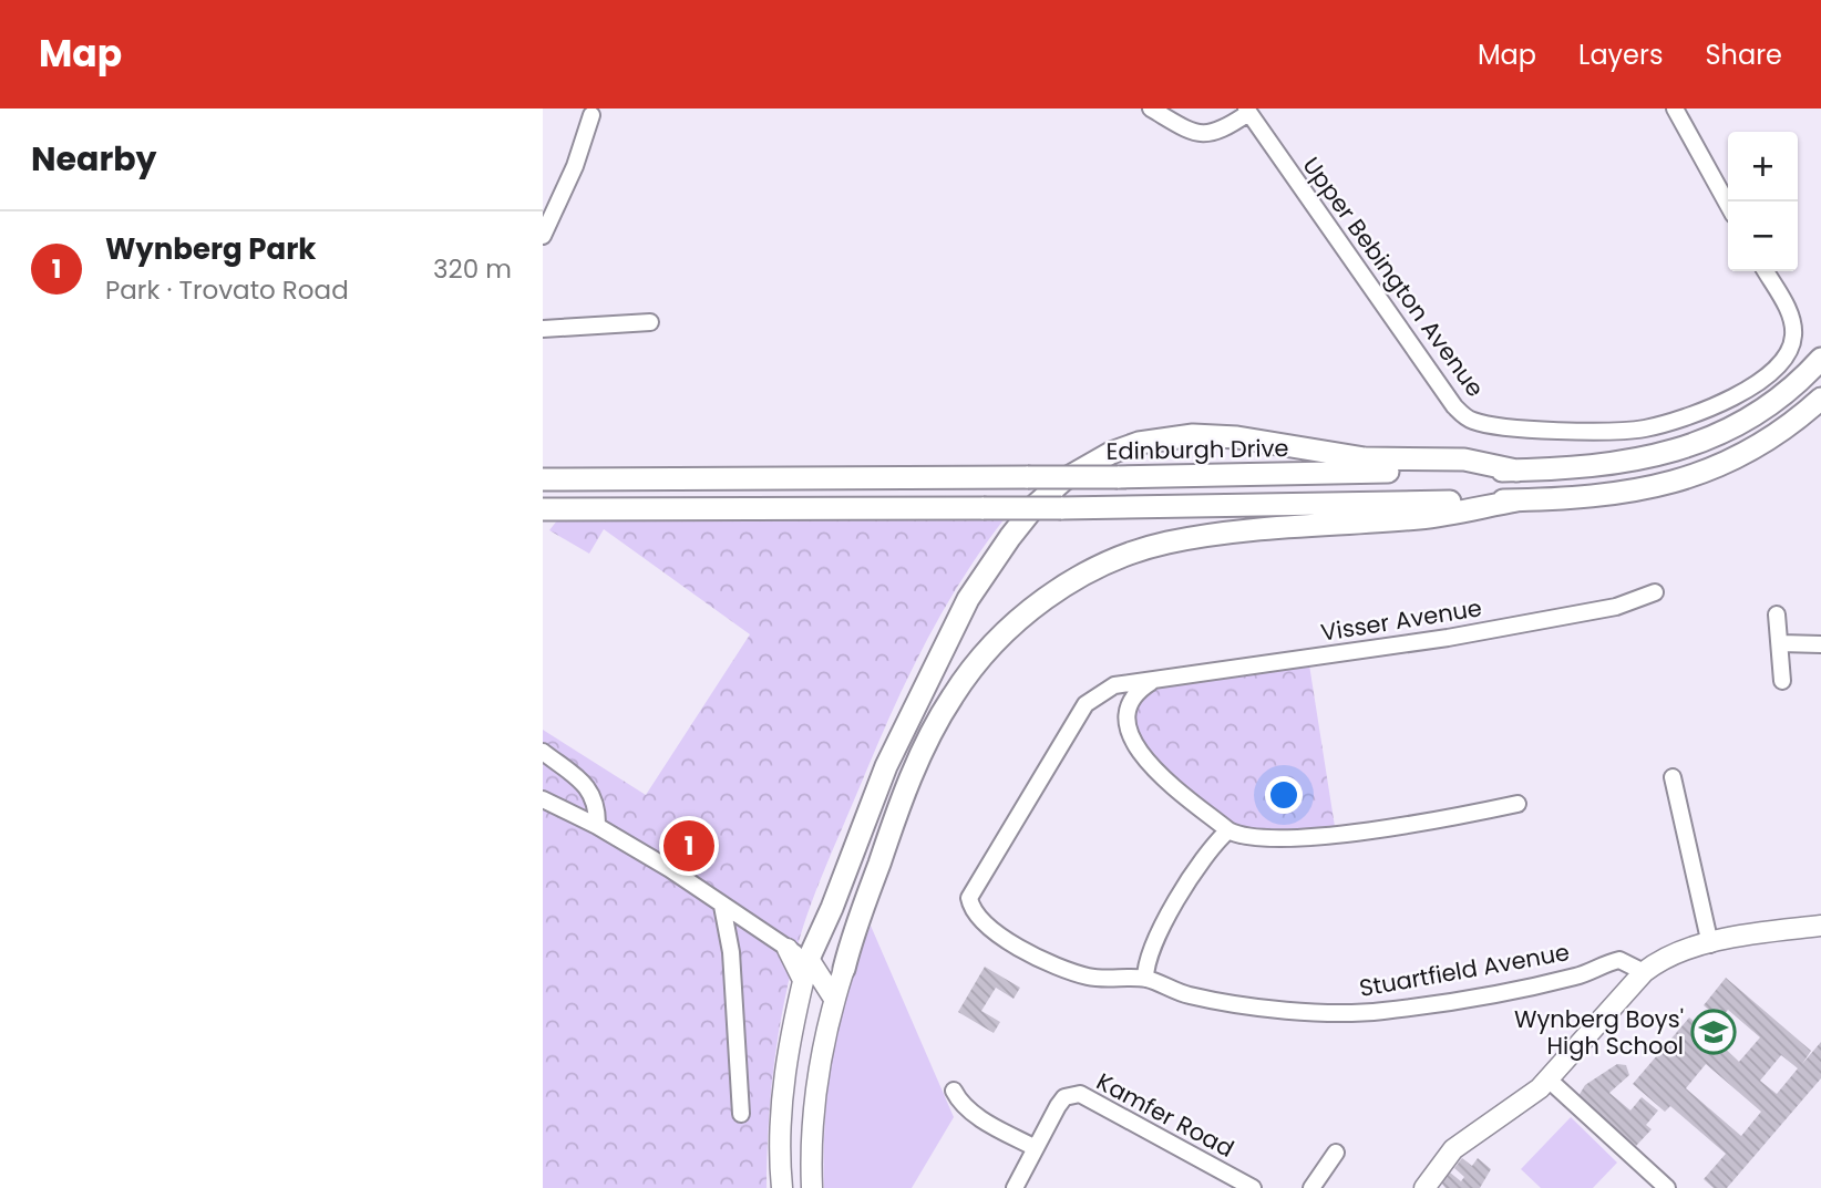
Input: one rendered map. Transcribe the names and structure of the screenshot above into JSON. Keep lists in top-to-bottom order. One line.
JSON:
{"streets":{"highway":["Edinburgh Drive"],"street":["Upper Bebington Avenue","Visser Avenue","Stuartfield Avenue","Kamfer Road"]},"crossings":[["Visser Avenue","Stuartfield Avenue"]],"places":{"school or university":["Wynberg Boys' High School"]},"page":{"header":"Map","nav":["Map","Layers","Share"],"heading":"Nearby","map_buttons":["+","−"],"list":[{"mark":"1","name":"Wynberg Park","note":"Park · Trovato Road","value":"320 m"}],"pins":"1"}}
